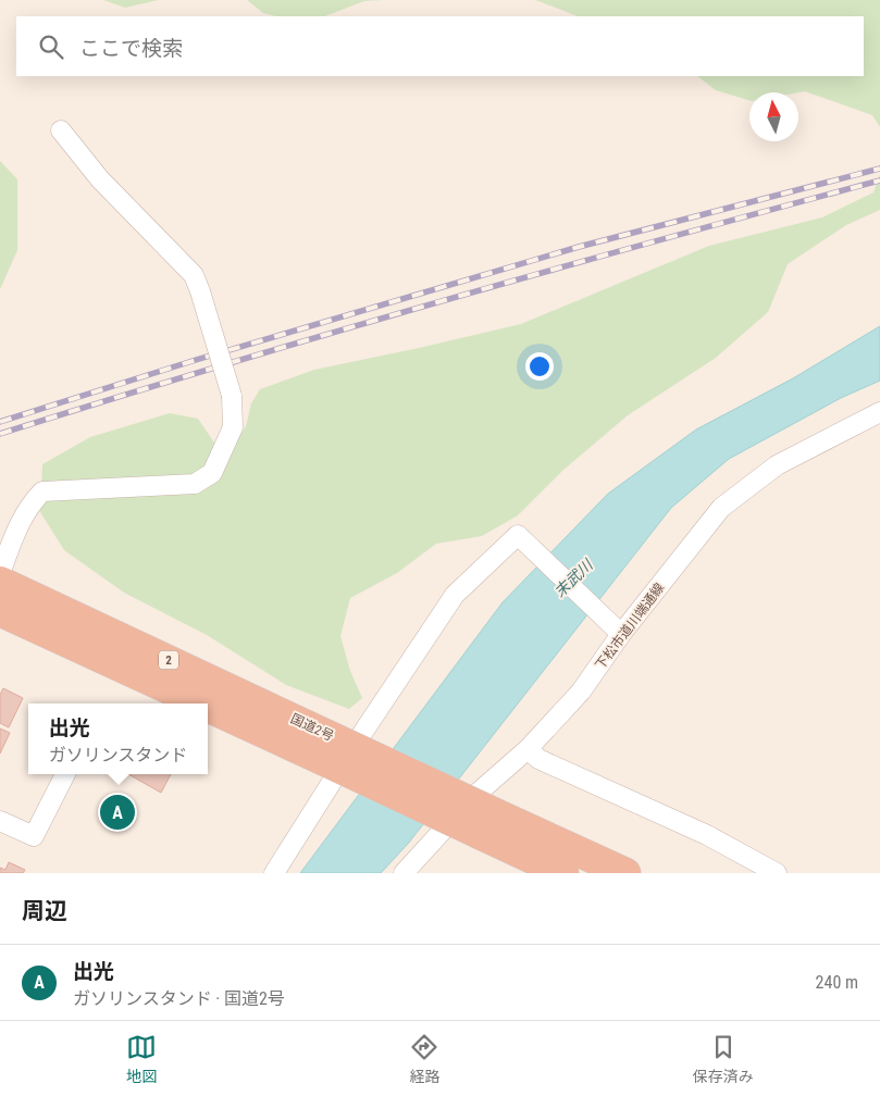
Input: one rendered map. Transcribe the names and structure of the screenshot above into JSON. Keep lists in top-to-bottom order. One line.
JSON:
{"streets":{"highway":["2","国道2号"],"street":["下松市道川端通線"]},"water":["末武川"],"north":"top","page":{"search":"ここで検索","popup":["出光","ガソリンスタンド"],"pins":"A","heading":"周辺","list":[{"mark":"A","name":"出光","note":"ガソリンスタンド · 国道2号","value":"240 m"}],"nav":["地図","経路","保存済み"]}}
